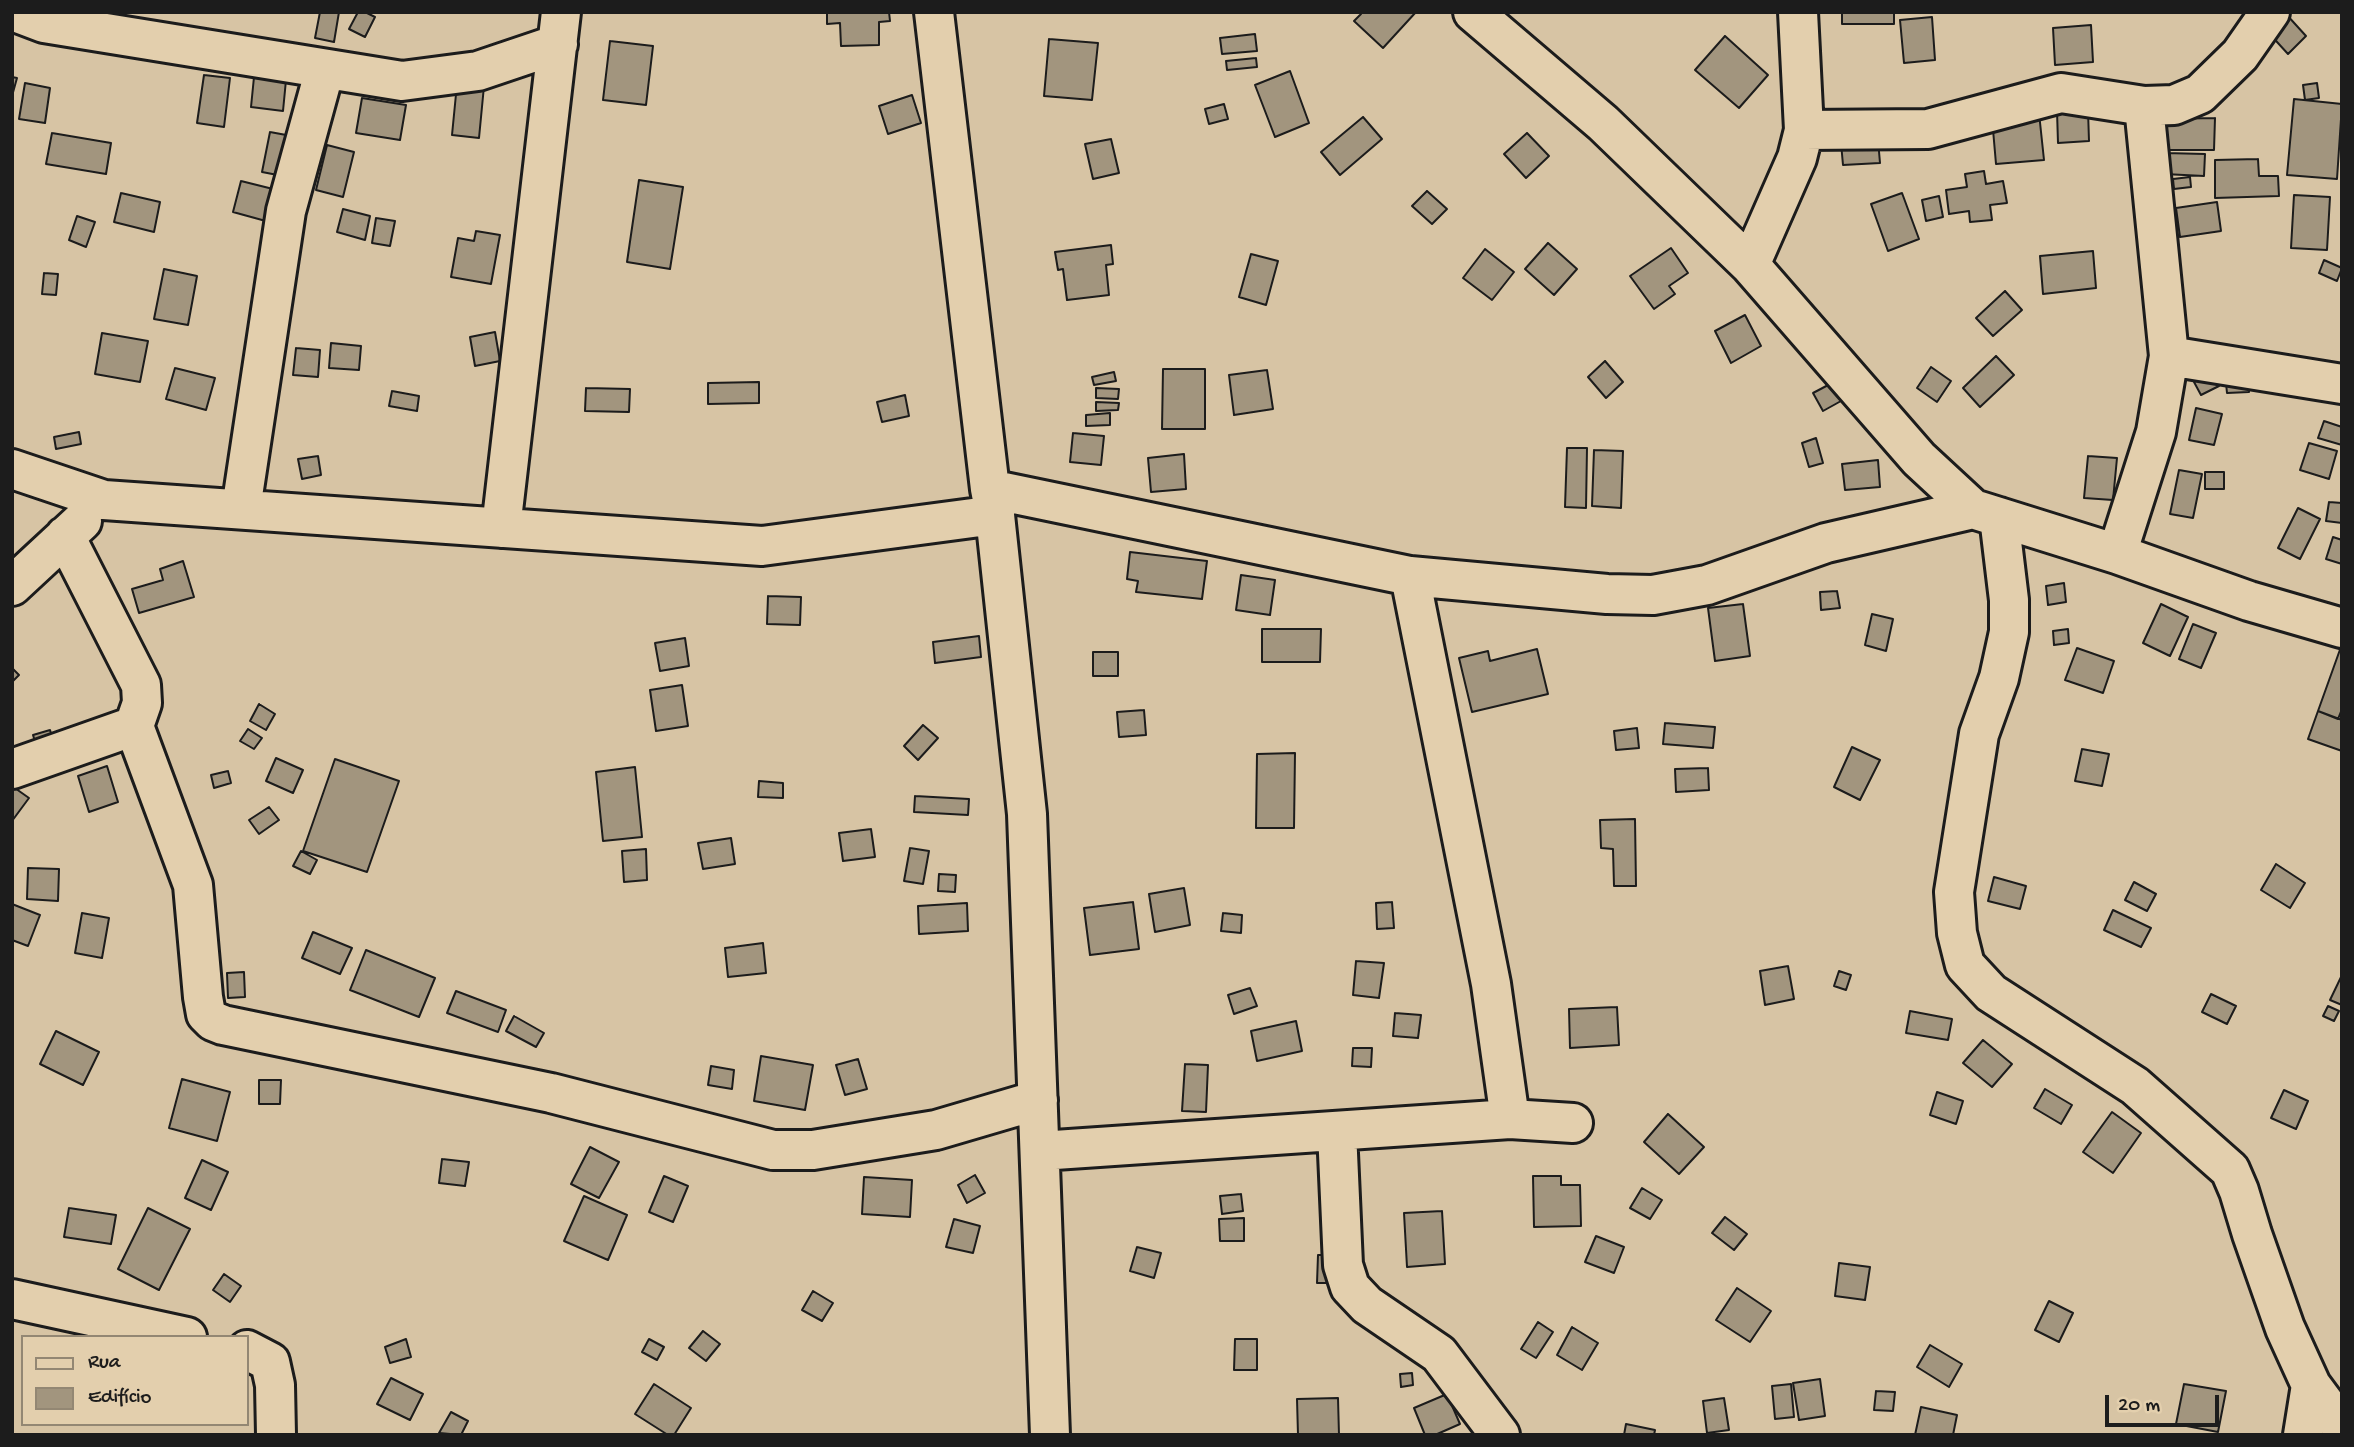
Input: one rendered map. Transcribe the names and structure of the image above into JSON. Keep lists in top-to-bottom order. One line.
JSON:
{"legend":["Rua","Edifício"],"scale_bar":"20 m"}
